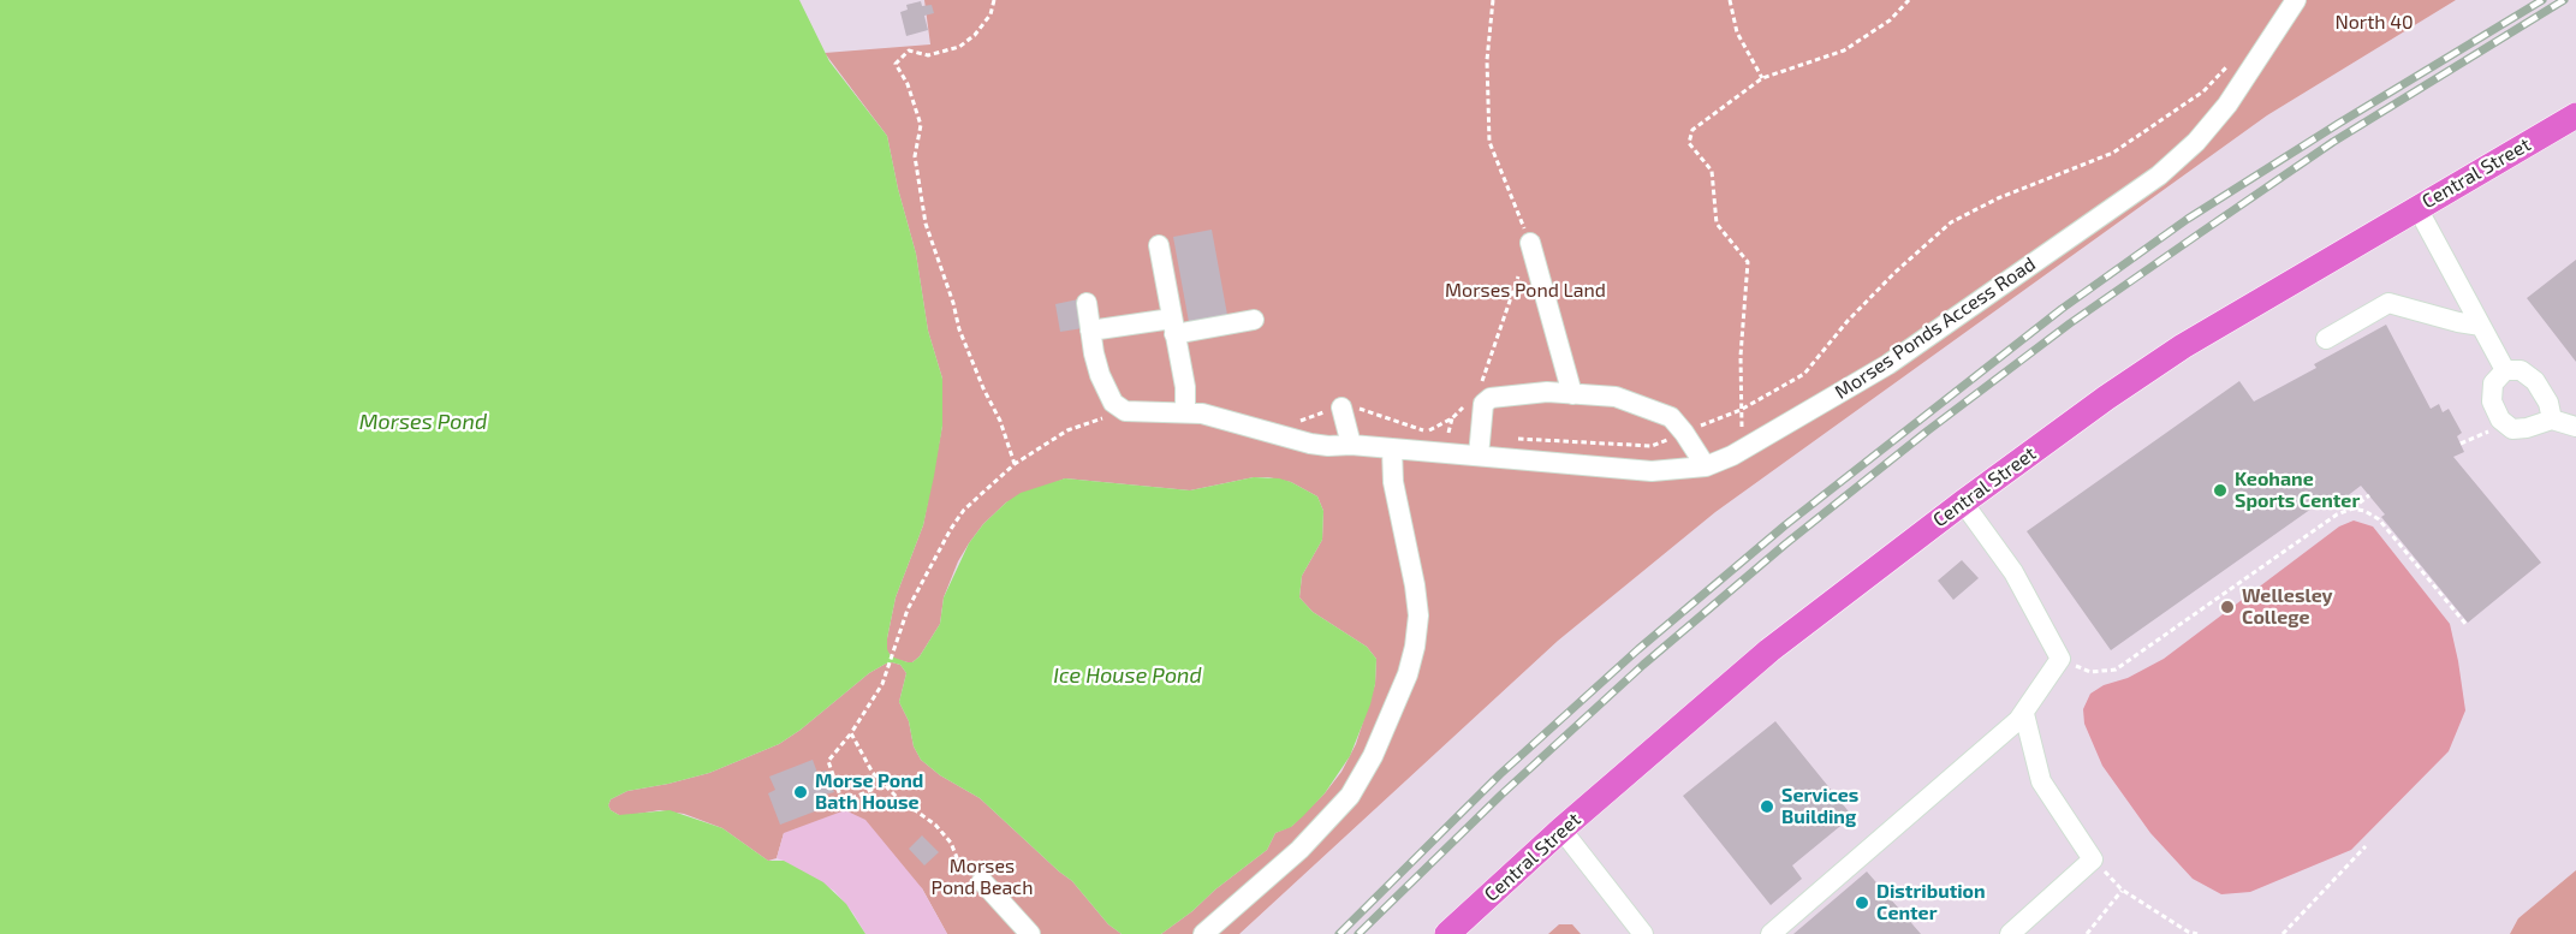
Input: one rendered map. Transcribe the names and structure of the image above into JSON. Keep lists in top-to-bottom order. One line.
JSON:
{"streets":{"main road":["Central Street"],"street":["Morses Ponds Access Road"]},"water":["Morses Pond","Ice House Pond"],"parks":["North 40","Morses Pond Land","Morses Pond Beach"],"places":["Keohane Sports Center","Wellesley College","Morse Pond Bath House","Services Building","Distribution Center"]}
